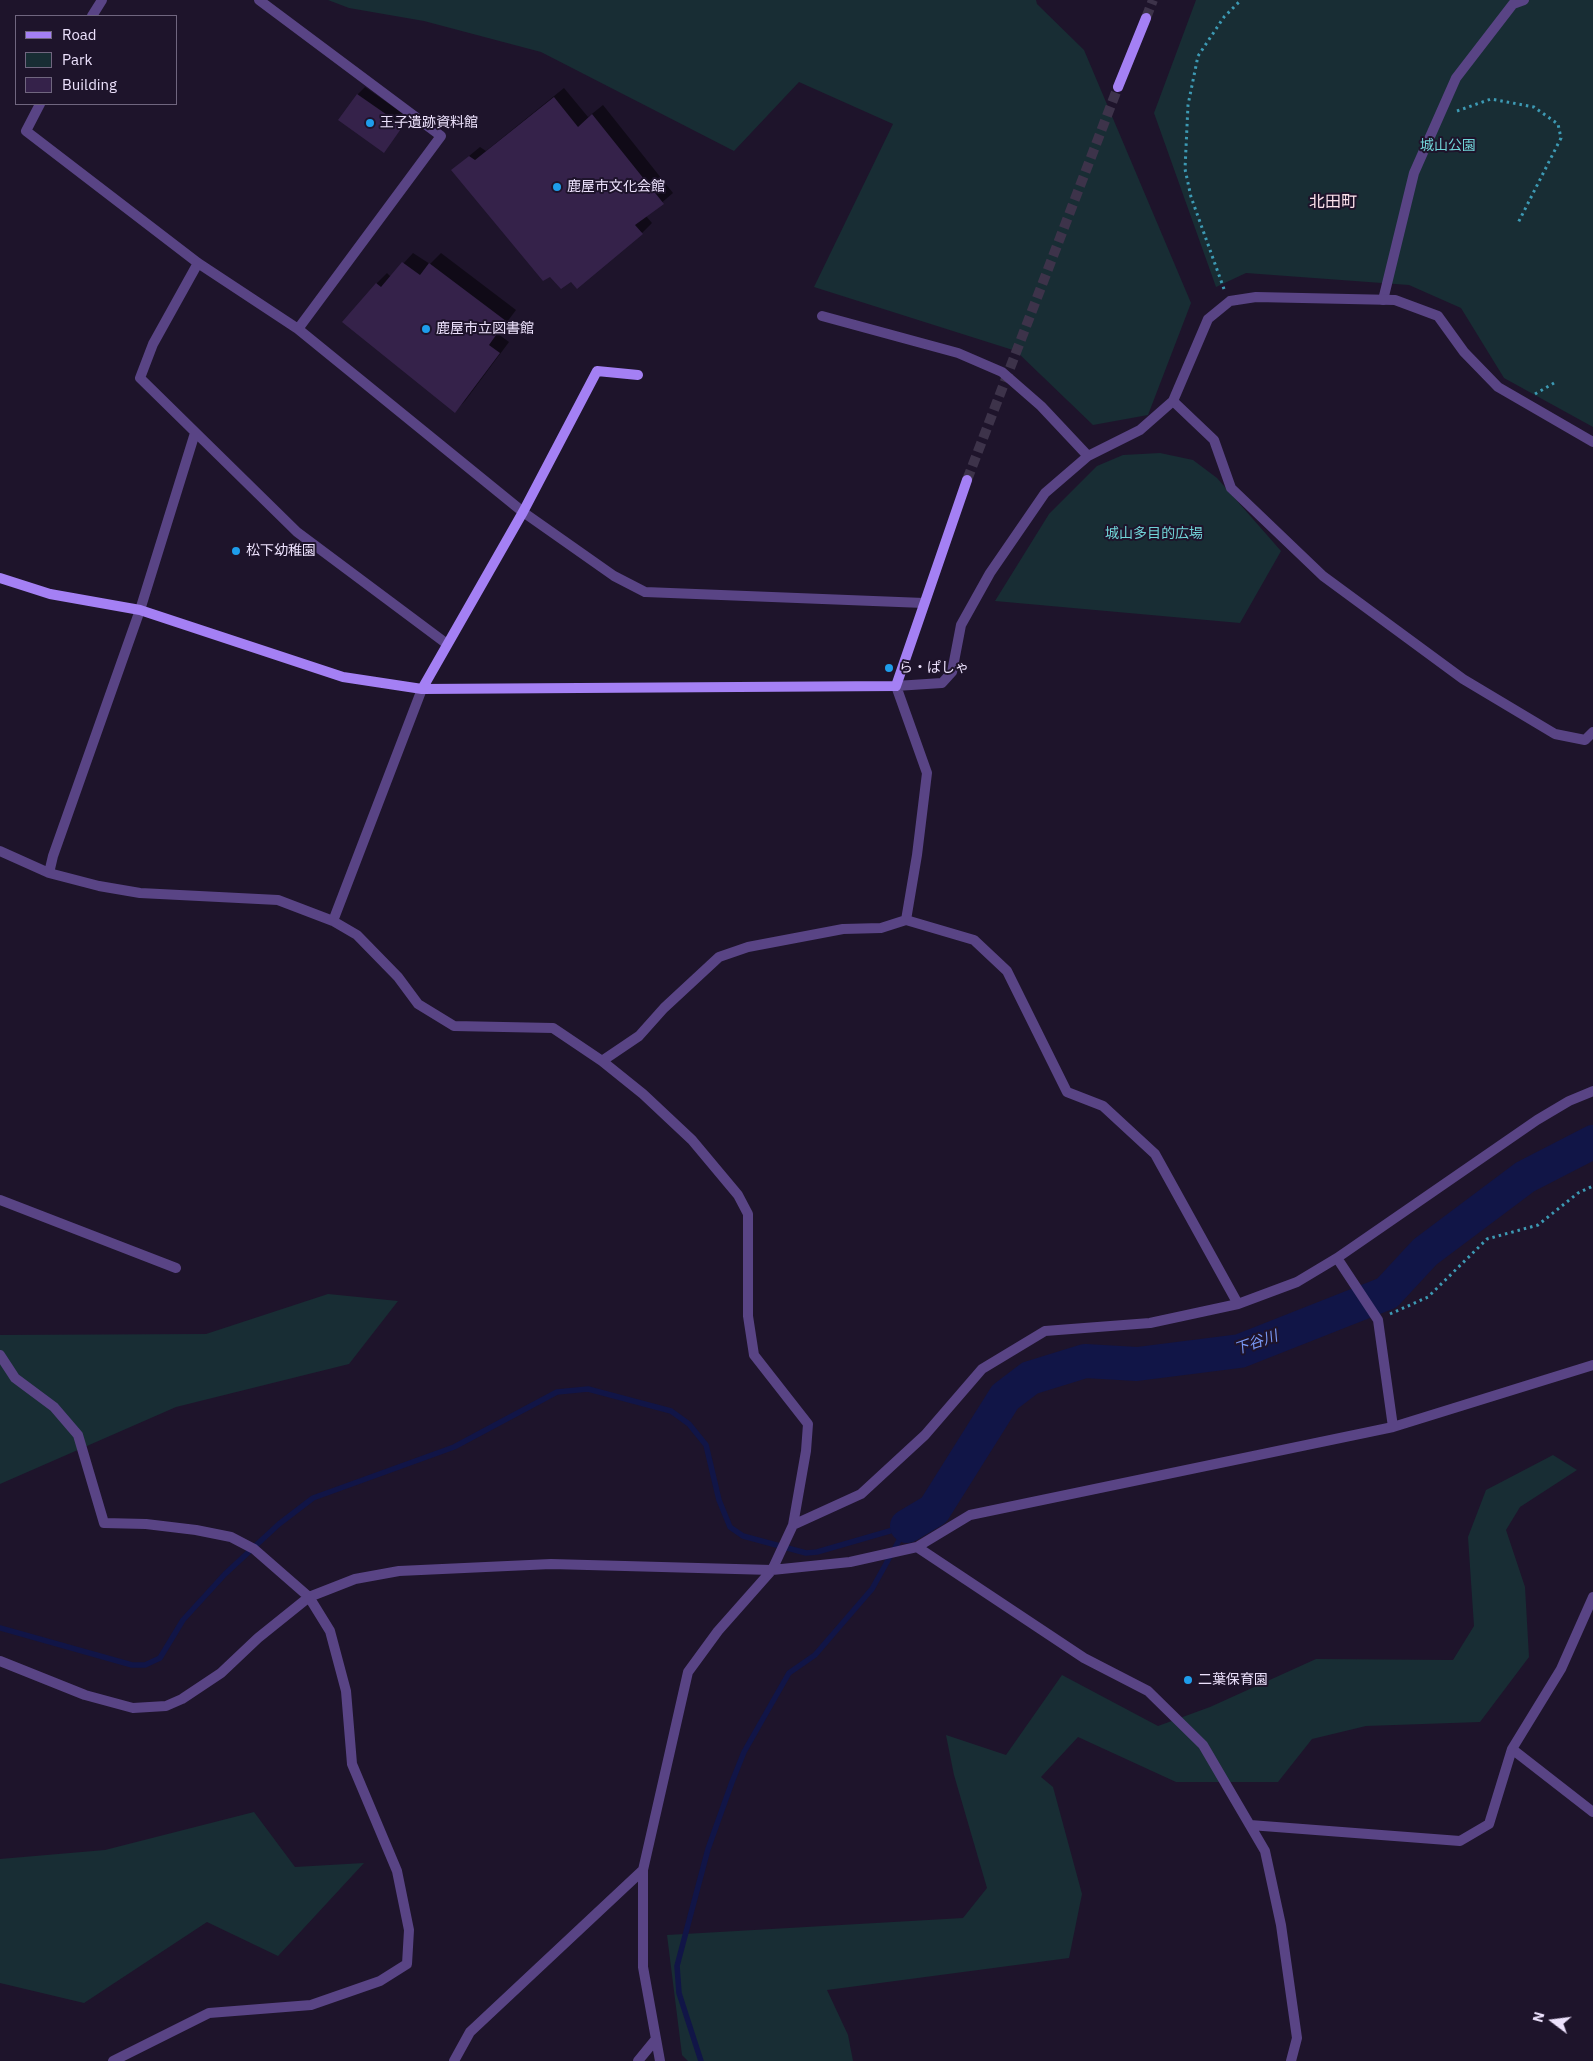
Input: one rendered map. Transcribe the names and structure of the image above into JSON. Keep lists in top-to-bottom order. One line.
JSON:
{"districts":["北田町"],"water":["下谷川"],"parks":["城山公園","城山多目的広場"],"places":["王子遺跡資料館","鹿屋市文化会館","鹿屋市立図書館","松下幼稚園","ら・ぱしゃ","二葉保育園"],"legend":["Road","Park","Building"],"north":"left"}
